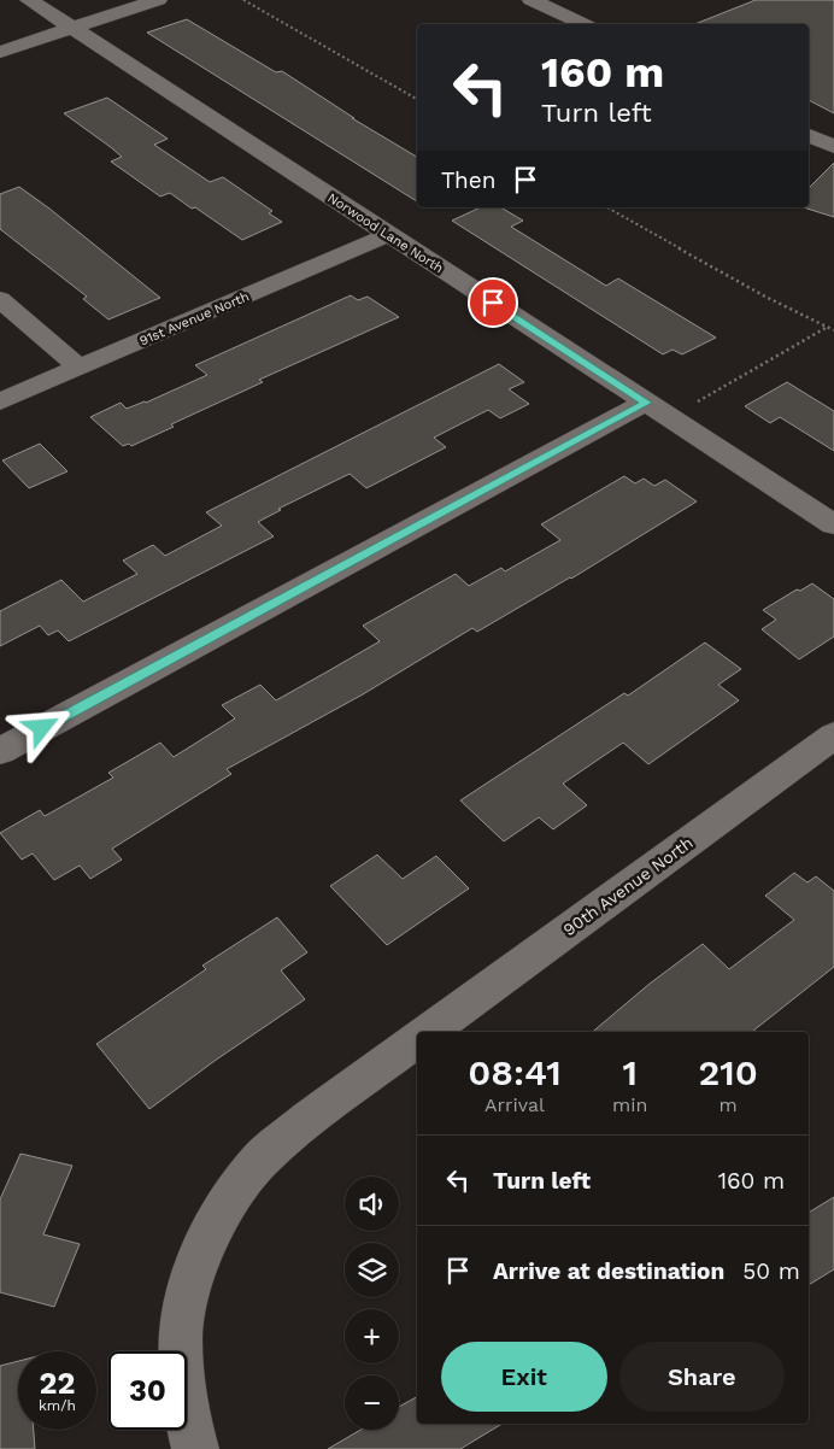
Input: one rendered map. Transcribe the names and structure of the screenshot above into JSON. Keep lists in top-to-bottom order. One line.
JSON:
{"streets":{"street":["Norwood Lane North","91st Avenue North","90th Avenue North"]},"crossings":[["Norwood Lane North","91st Avenue North"]],"page":{"turn":["160 m","Turn left"],"then":"Then","eta":["08:41","Arrival","1","min","210","m"],"list":[{"name":"Turn left","value":"160 m"},{"name":"Arrive at destination","value":"50 m"}],"map_buttons":["+","−"],"buttons":["Exit","Share"],"speed":"22 km/h","limit":"30"}}
